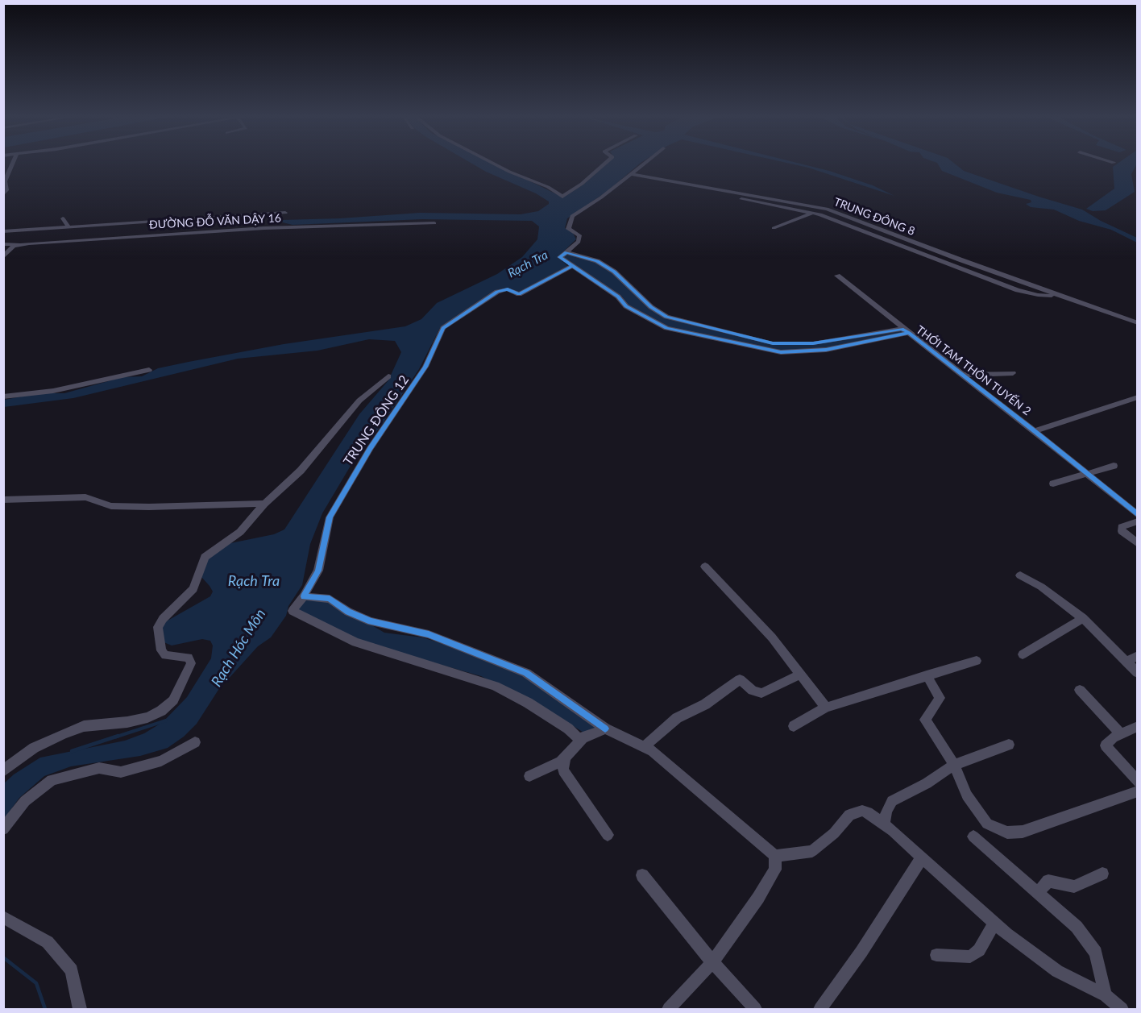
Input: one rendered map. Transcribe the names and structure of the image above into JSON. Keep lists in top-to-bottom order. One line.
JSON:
{"streets":{"street":["TRUNG ĐÔNG 8","ĐƯỜNG ĐỖ VĂN DẬY 16","THỚI TAM THÔN TUYẾN 2","TRUNG ĐÔNG 12"]},"crossings":[["THỚI TAM THÔN TUYẾN 2","TRUNG ĐÔNG 12"]],"water":["Rạch Tra","Rạch Hóc Môn"]}
